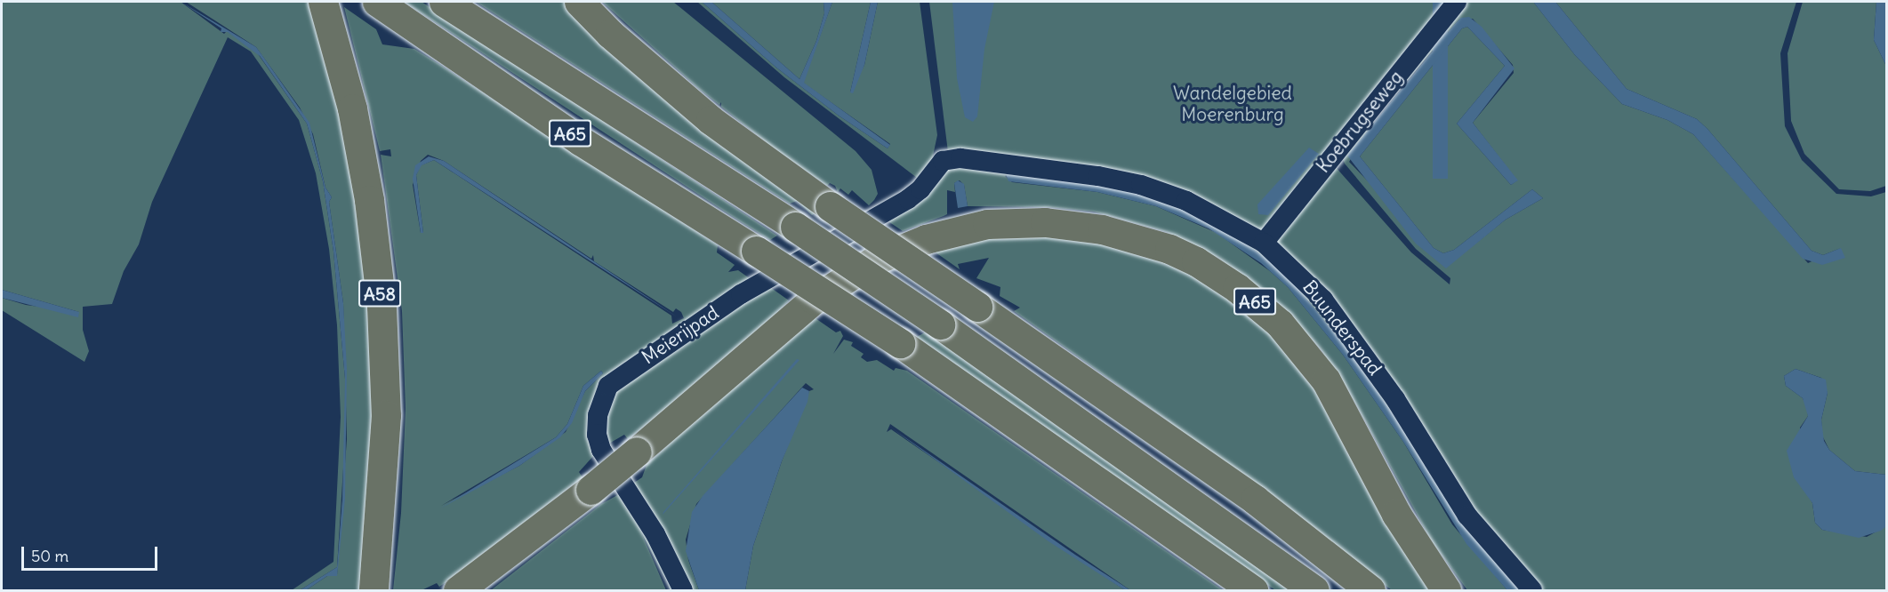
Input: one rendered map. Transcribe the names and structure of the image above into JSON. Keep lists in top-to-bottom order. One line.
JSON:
{"streets":{"highway":["A65","A58"],"street":["Koebrugseweg","Buunderspad","Meierijpad"]},"crossings":[["Koebrugseweg","Buunderspad"],["Buunderspad","Meierijpad"]],"parks":["Wandelgebied Moerenburg"],"scale_bar":"50 m"}
